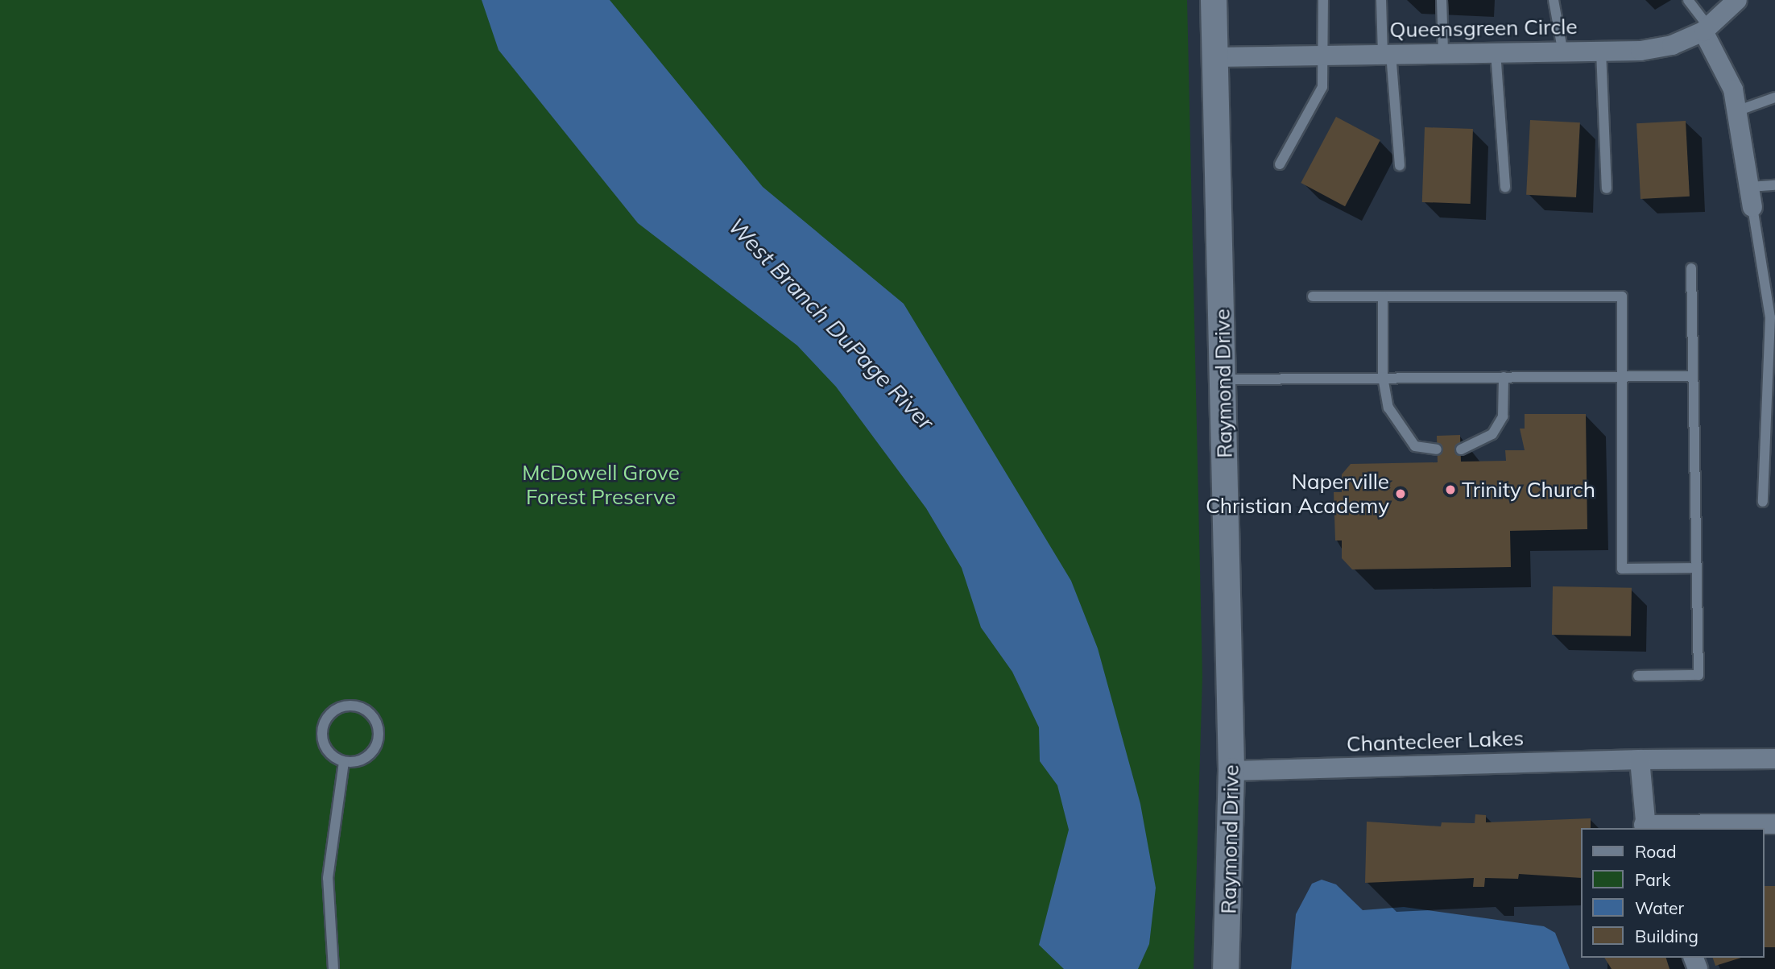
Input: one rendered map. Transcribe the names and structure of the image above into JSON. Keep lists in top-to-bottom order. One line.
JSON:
{"streets":{"street":["Queensgreen Circle","Raymond Drive","Chantecleer Lakes"]},"crossings":[["Queensgreen Circle","Raymond Drive"],["Raymond Drive","Chantecleer Lakes"]],"water":["West Branch DuPage River"],"parks":["McDowell Grove Forest Preserve"],"places":["Trinity Church","Naperville Christian Academy"],"legend":["Road","Park","Water","Building"]}
